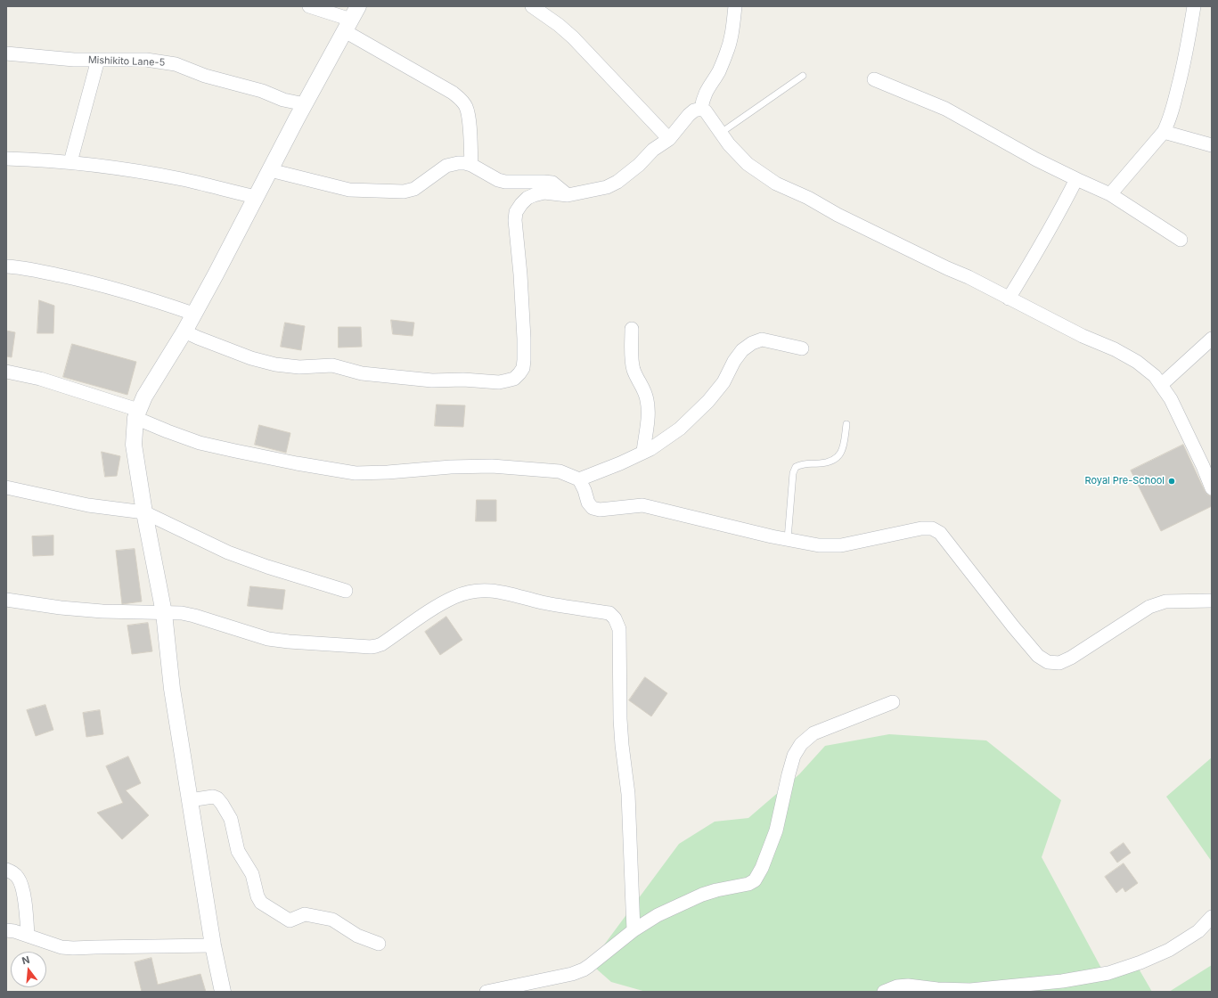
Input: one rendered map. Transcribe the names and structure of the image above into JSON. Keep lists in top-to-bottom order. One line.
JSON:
{"streets":{"street":["Mishikito Lane-5"]},"places":["Royal Pre-School"],"north":"top"}
